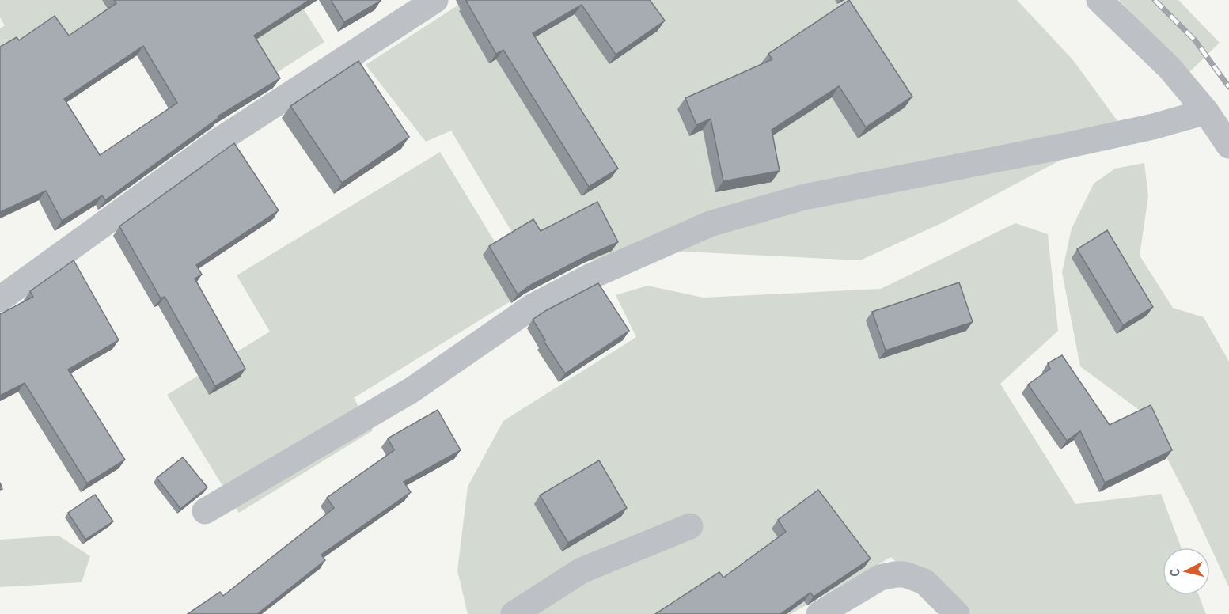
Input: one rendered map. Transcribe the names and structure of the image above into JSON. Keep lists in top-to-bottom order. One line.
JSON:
{"north":"left"}
